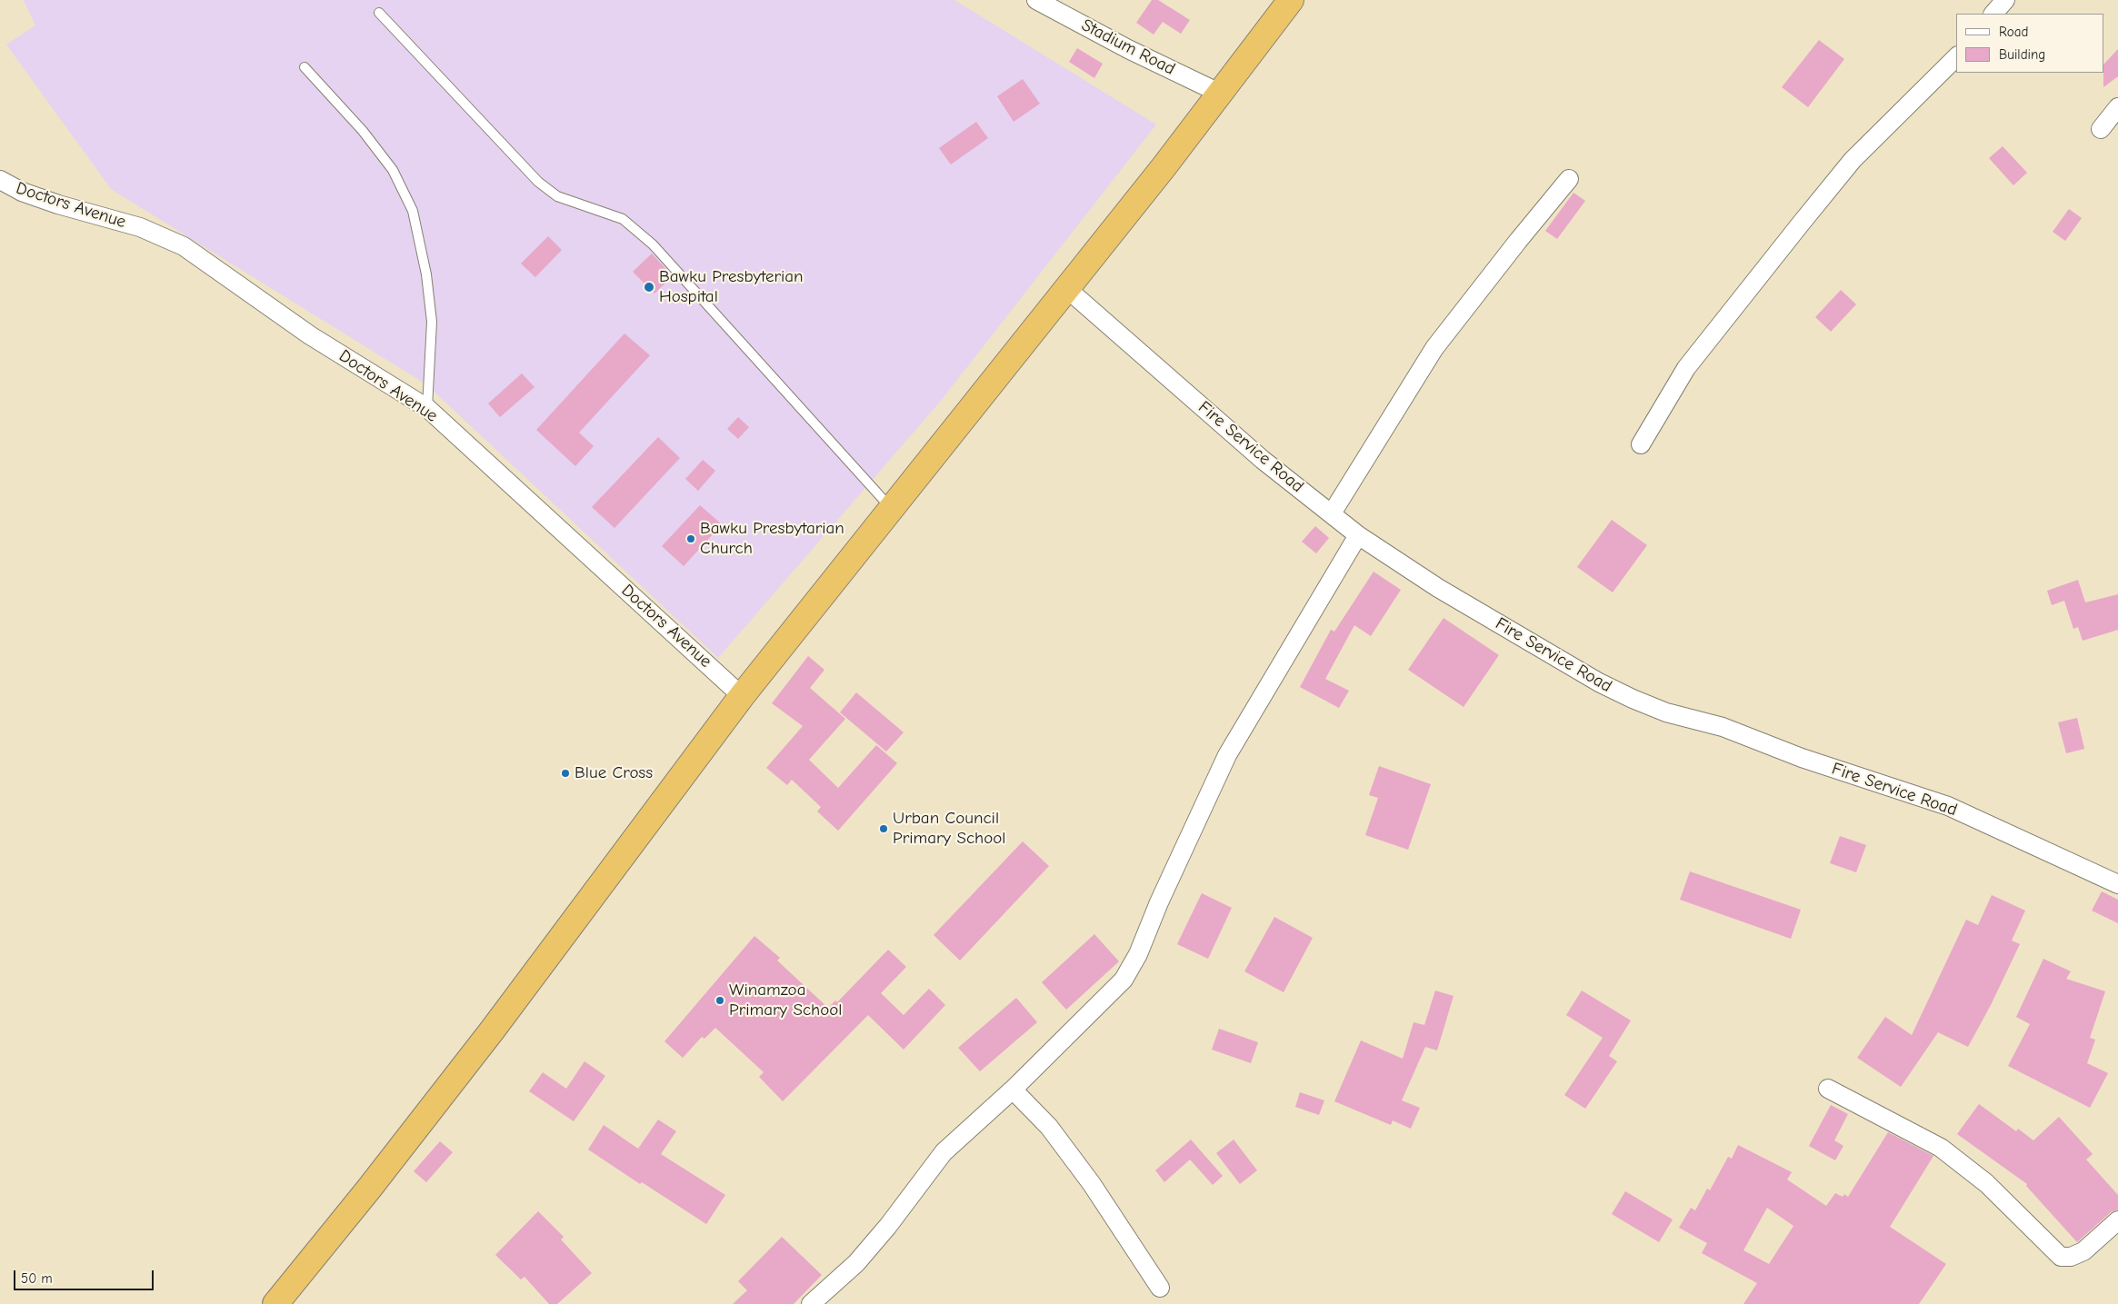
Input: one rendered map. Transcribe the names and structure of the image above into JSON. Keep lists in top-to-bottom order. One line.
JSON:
{"streets":{"street":["Stadium Road","Doctors Avenue","Fire Service Road"]},"places":["Bawku Presbyterian Hospital","Bawku Presbytarian Church","Blue Cross","Urban Council Primary School","Winamzoa Primary School"],"legend":["Road","Building"],"scale_bar":"50 m"}
